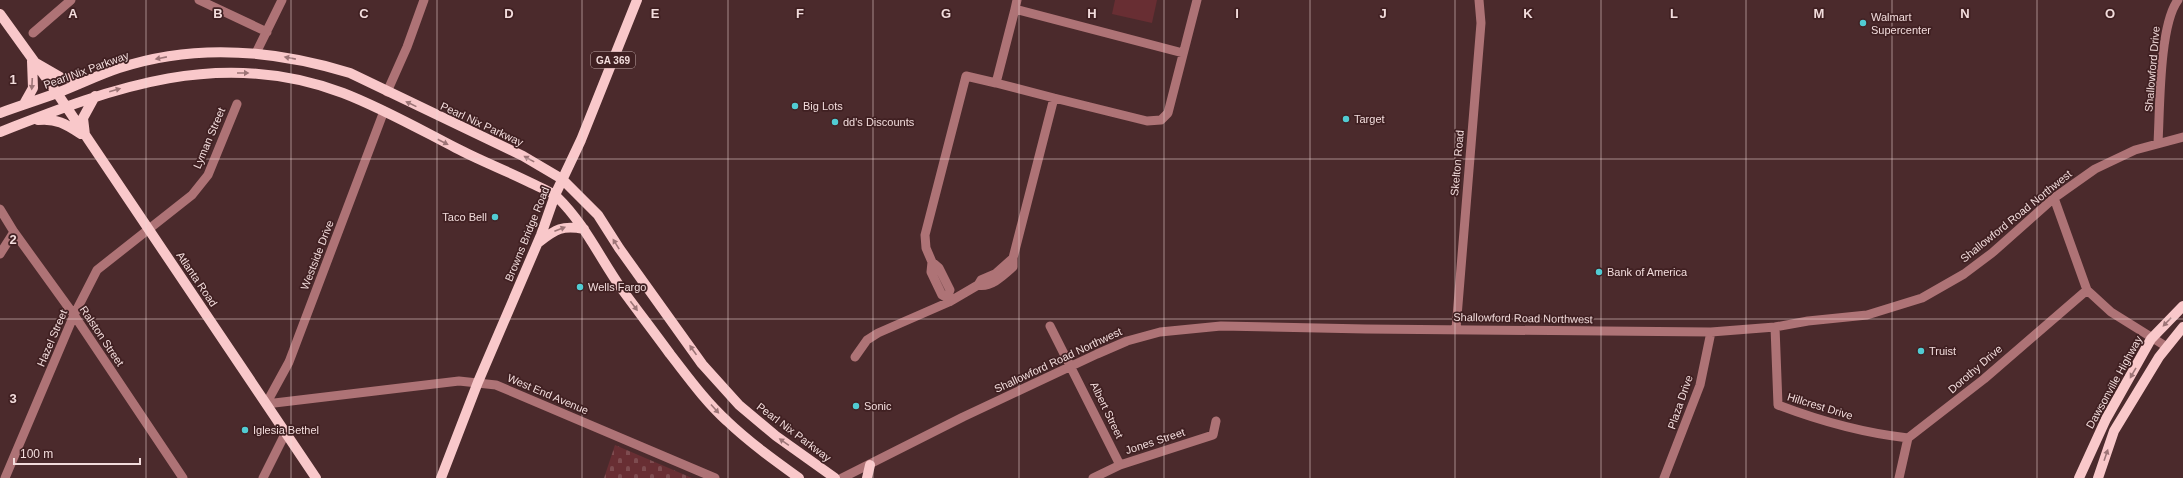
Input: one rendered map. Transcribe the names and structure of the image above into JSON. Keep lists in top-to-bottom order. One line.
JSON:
{"streets":{"main road":["GA 369","Pearl Nix Parkway","Browns Bridge Road","Atlanta Road","Dawsonville Highway"],"street":["Shallowford Drive","Lyman Street","Skelton Road","Shallowford Road Northwest","Westside Drive","Ralston Street","Hazel Street","Dorothy Drive","West End Avenue","Plaza Drive","Hillcrest Drive","Albert Street","Jones Street"]},"crossings":[["Shallowford Drive","Shallowford Road Northwest"],["Pearl Nix Parkway","Browns Bridge Road"],["Pearl Nix Parkway","Atlanta Road"],["Lyman Street","Atlanta Road"],["Lyman Street","Hazel Street"],["Skelton Road","Shallowford Road Northwest"],["Shallowford Road Northwest","Plaza Drive"],["Shallowford Road Northwest","Hillcrest Drive"],["Shallowford Road Northwest","Albert Street"],["Browns Bridge Road","West End Avenue"],["Westside Drive","Atlanta Road"],["Westside Drive","West End Avenue"],["Atlanta Road","Hazel Street"],["Atlanta Road","West End Avenue"],["Ralston Street","Hazel Street"],["Dorothy Drive","Hillcrest Drive"],["Albert Street","Jones Street"]],"places":["Walmart Supercenter","Big Lots","Target","dd's Discounts","Taco Bell","Bank of America","Wells Fargo","Truist","Sonic","Iglesia Bethel"],"scale_bar":"100 m","grid":{"columns":["A","B","C","D","E","F","G","H","I","J","K","L","M","N","O"],"rows":["1","2","3"]}}
